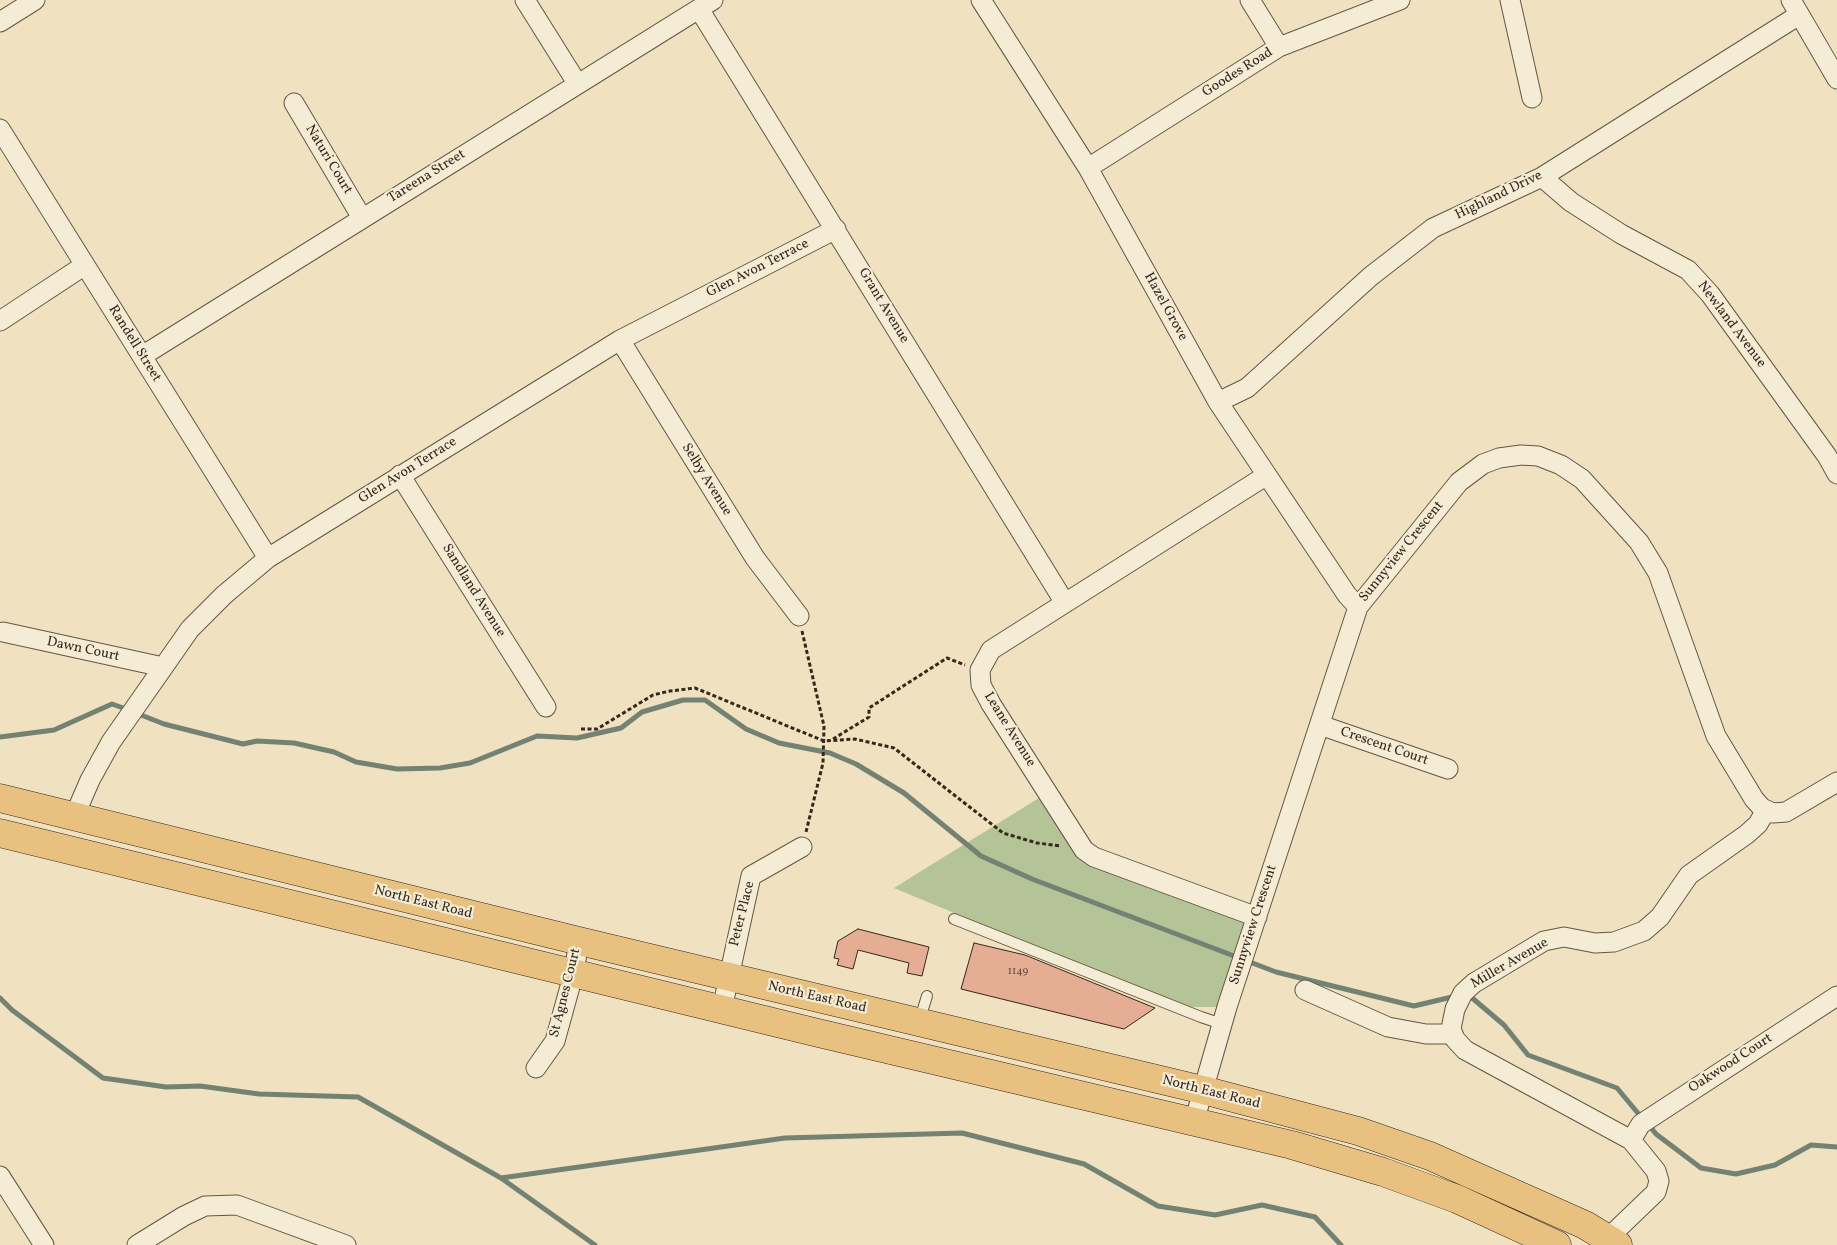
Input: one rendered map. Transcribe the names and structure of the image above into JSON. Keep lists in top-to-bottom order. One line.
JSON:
{"streets":{"main road":["North East Road"],"street":["Goodes Road","Naturi Court","Tareena Street","Highland Drive","Glen Avon Terrace","Grant Avenue","Hazel Grove","Newland Avenue","Randell Street","Selby Avenue","Sunnyview Crescent","Sandland Avenue","Dawn Court","Leane Avenue","Crescent Court","Peter Place","Miller Avenue","St Agnes Court","Oakwood Court"]},"crossings":[["Goodes Road","Hazel Grove"],["Naturi Court","Tareena Street"],["Tareena Street","Grant Avenue"],["Tareena Street","Randell Street"],["Highland Drive","Hazel Grove"],["Highland Drive","Newland Avenue"],["Glen Avon Terrace","Grant Avenue"],["Glen Avon Terrace","Randell Street"],["Glen Avon Terrace","Selby Avenue"],["Glen Avon Terrace","Sandland Avenue"],["Glen Avon Terrace","Dawn Court"],["Glen Avon Terrace","North East Road"],["Hazel Grove","Sunnyview Crescent"],["Sunnyview Crescent","Leane Avenue"],["Sunnyview Crescent","Crescent Court"],["Sunnyview Crescent","North East Road"],["Sunnyview Crescent","Miller Avenue"],["North East Road","Peter Place"],["North East Road","St Agnes Court"]],"house_numbers":["1149"]}
